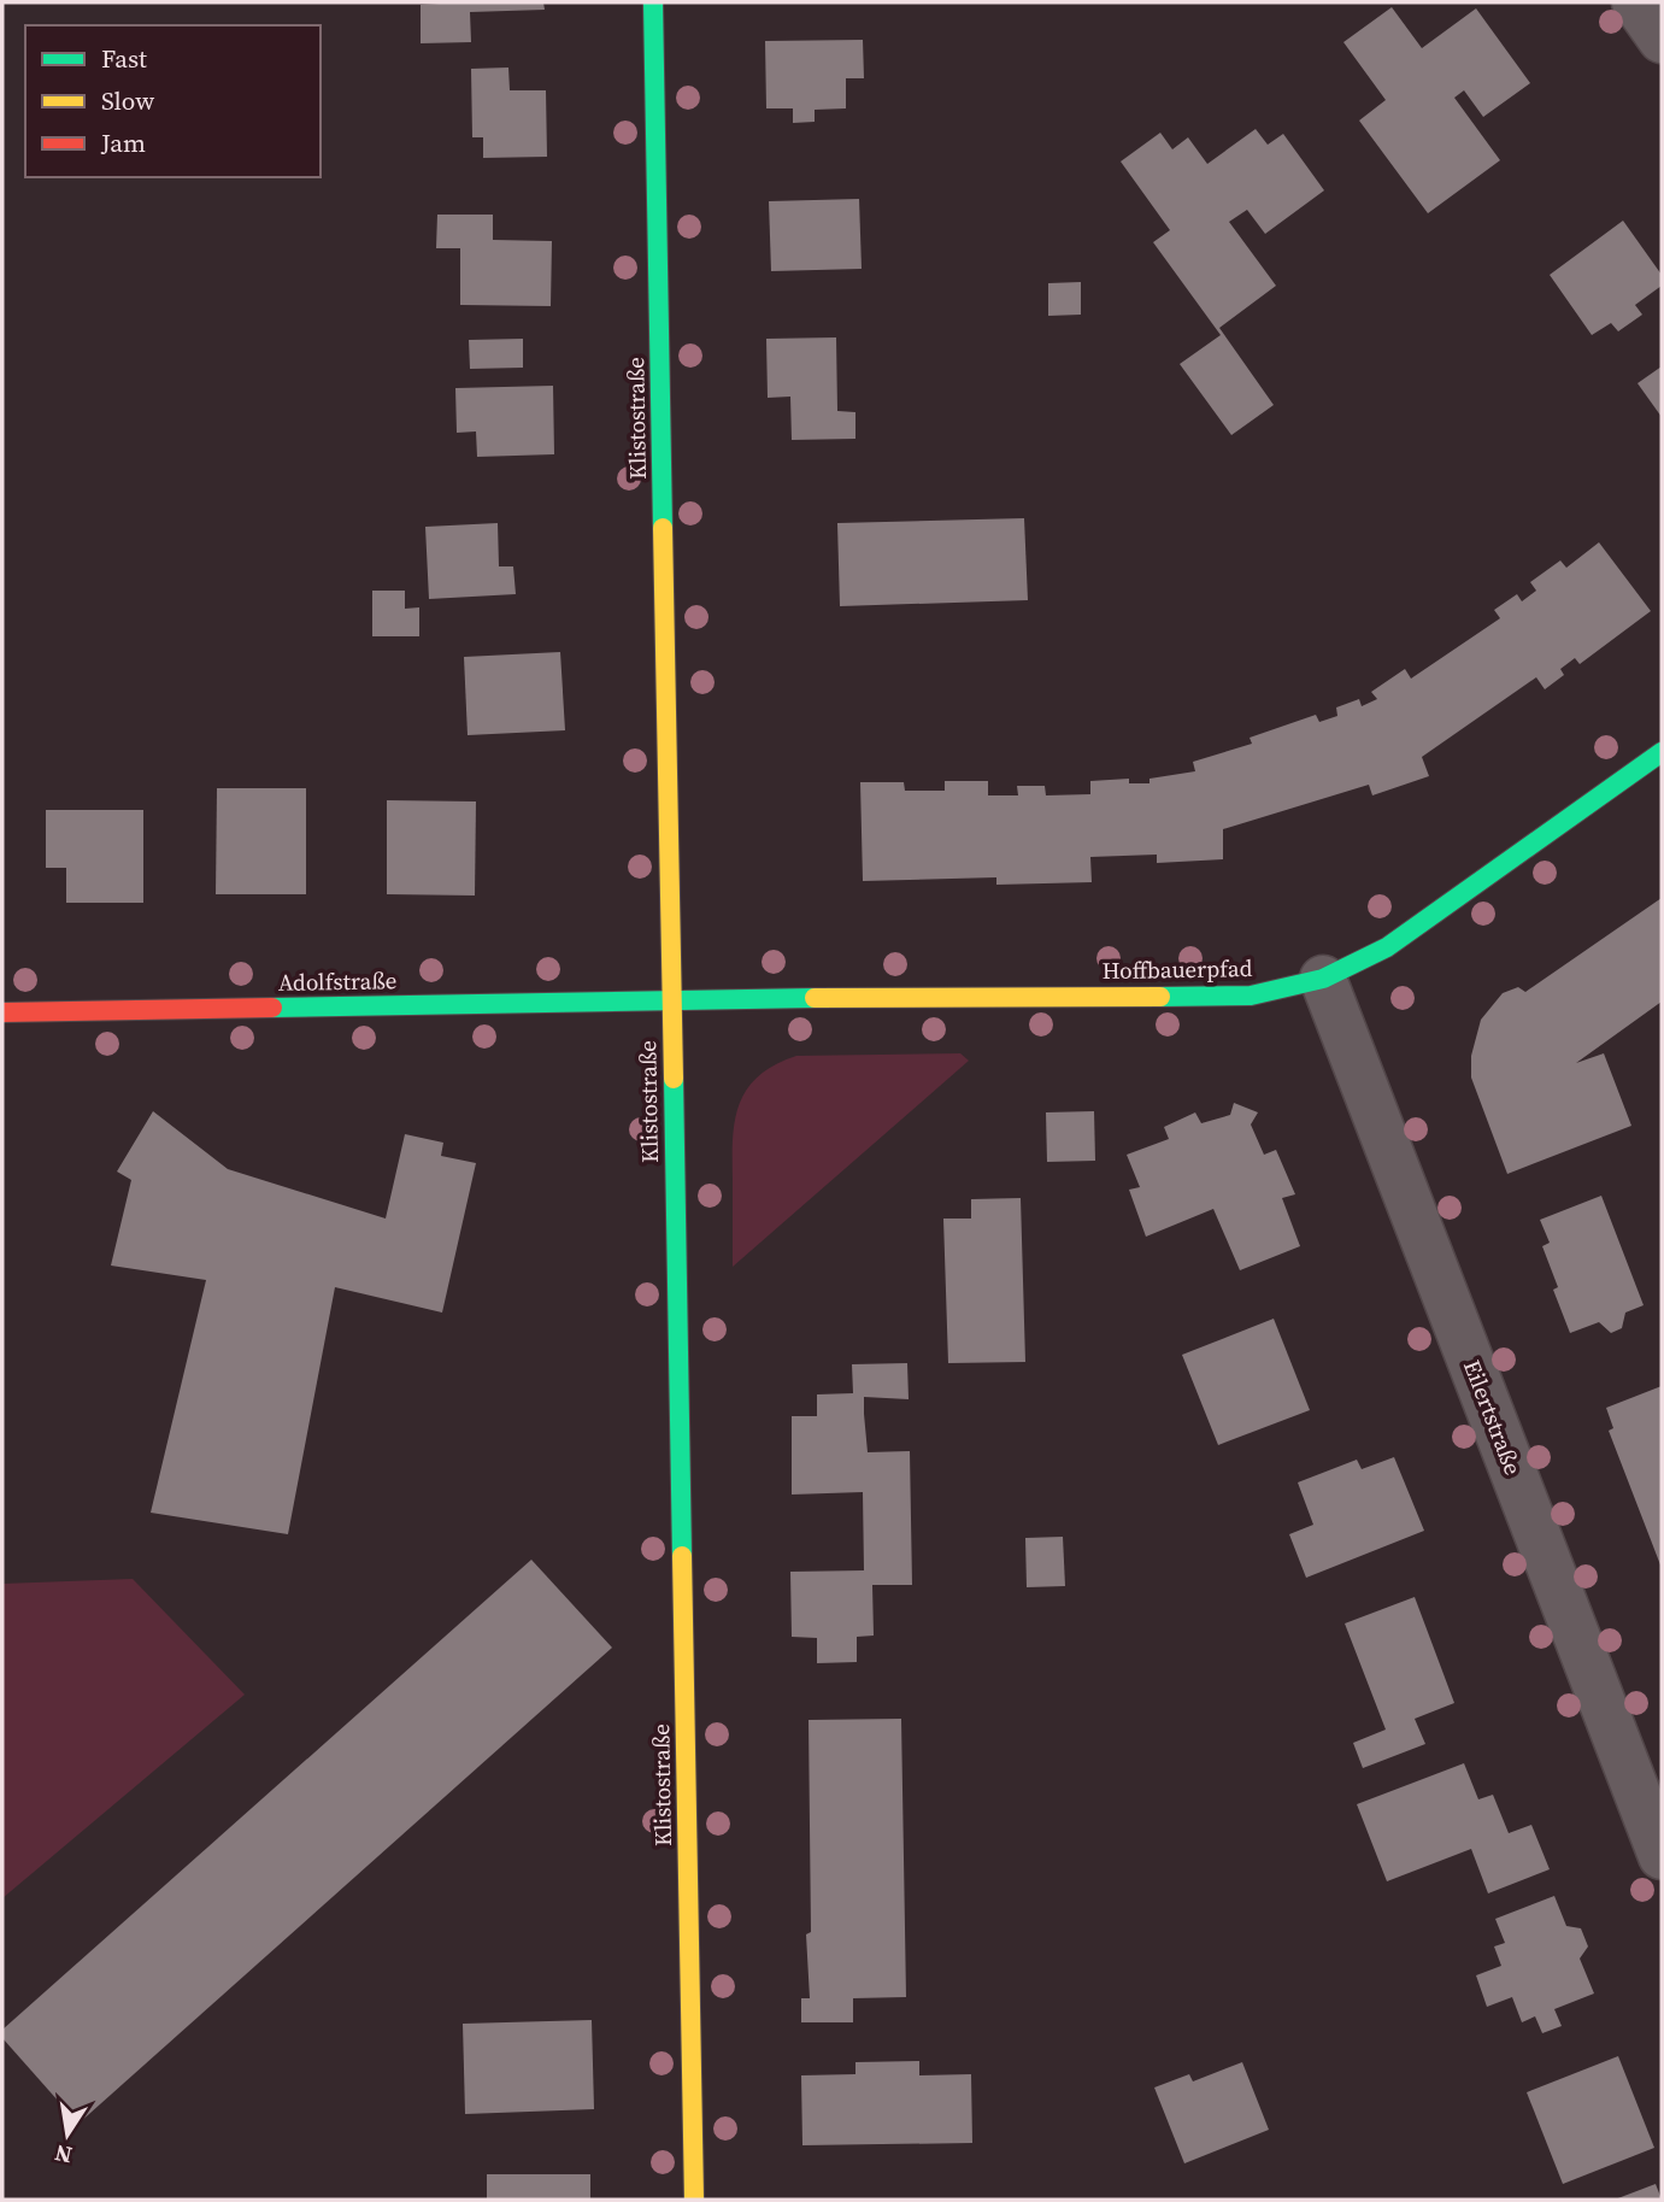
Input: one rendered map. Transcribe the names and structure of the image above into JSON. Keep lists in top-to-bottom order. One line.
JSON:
{"streets":{"street":["Klistostraße","Hoffbauerpfad","Adolfstraße","Eilertstraße"]},"crossings":[["Klistostraße","Hoffbauerpfad"],["Klistostraße","Adolfstraße"],["Hoffbauerpfad","Adolfstraße"],["Hoffbauerpfad","Eilertstraße"]],"legend":["Fast","Slow","Jam"],"north":"bottom"}
